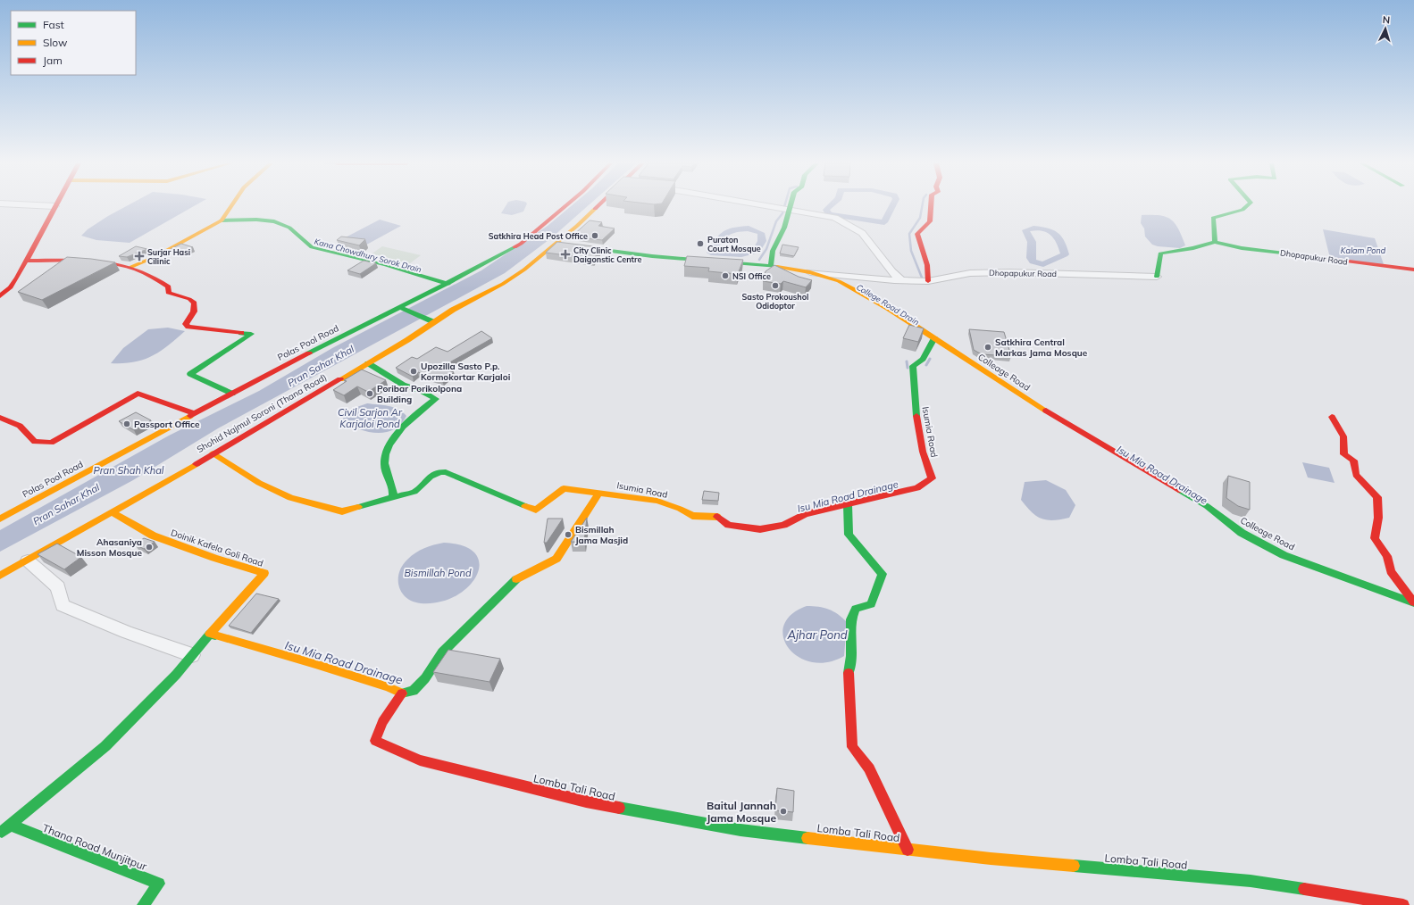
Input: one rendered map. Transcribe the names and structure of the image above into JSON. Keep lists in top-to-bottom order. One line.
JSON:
{"streets":{"main road":["Dhopapukur Road","Polas Pool Road","Colleage Road","Shohid Najmul Soroni (Thana Road)","Isumia Road","Doinik Kafela Goli Road","Lomba Tali Road","Thana Road Munjitpur"]},"crossings":[["Dhopapukur Road","Colleage Road"],["Colleage Road","Shohid Najmul Soroni (Thana Road)"],["Colleage Road","Isumia Road"],["Shohid Najmul Soroni (Thana Road)","Doinik Kafela Goli Road"]],"water":["Kalam Pond","Kana Chowdhury Sorok Drain","College Road Drain","Pran Sahar Khal","Civil Sarjon Ar Karjaloi Pond","Pran Shah Khal","Isu Mia Road Drainage","Bismillah Pond","Ajhar Pond"],"places":{"other":["Satkhira Head Post Office","Puraton Court Mosque","NSI Office","Sasto Prokoushol Odidoptor","Satkhira Central Markas Jama Mosque","Upozilla Sasto P.p. Kormokortar Karjaloi","Poribar Porikolpona Building","Passport Office","Bismillah Jama Masjid","Ahasaniya Misson Mosque","Baitul Jannah Jama Mosque"],"health":["City Clinic Daigonstic Centre","Surjar Hasi Cilinic"]},"legend":["Fast","Slow","Jam"],"north":"top"}
